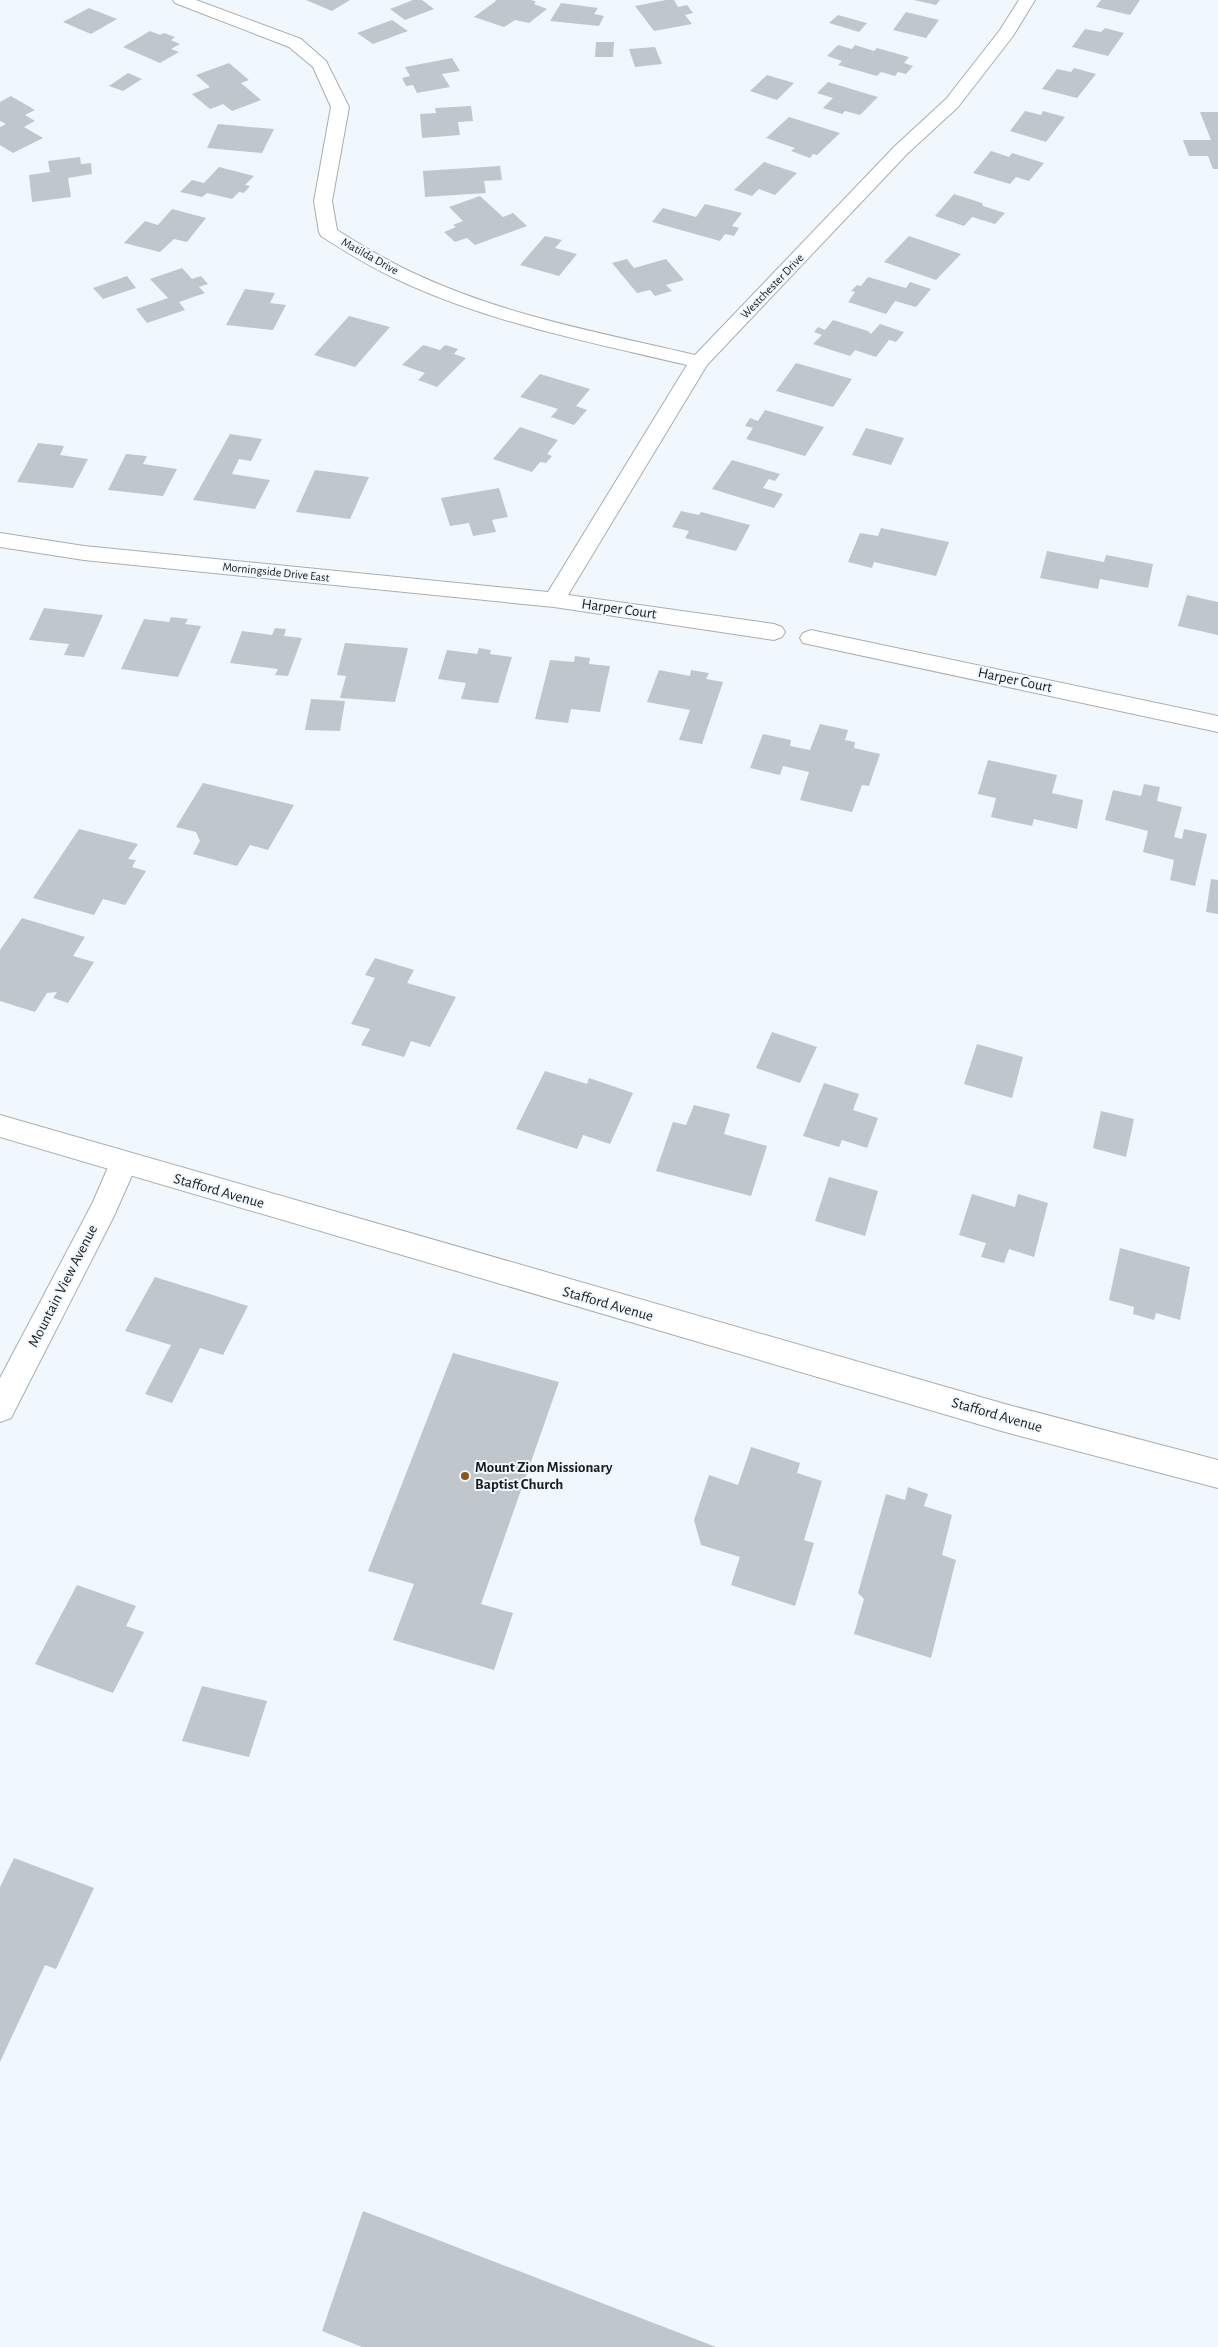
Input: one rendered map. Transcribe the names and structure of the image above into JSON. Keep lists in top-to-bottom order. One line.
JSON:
{"streets":{"street":["Matilda Drive","Westchester Drive","Morningside Drive East","Harper Court","Stafford Avenue","Mountain View Avenue"]},"crossings":[["Matilda Drive","Westchester Drive"],["Westchester Drive","Morningside Drive East"],["Westchester Drive","Harper Court"],["Morningside Drive East","Harper Court"],["Stafford Avenue","Mountain View Avenue"]],"places":["Mount Zion Missionary Baptist Church"]}
